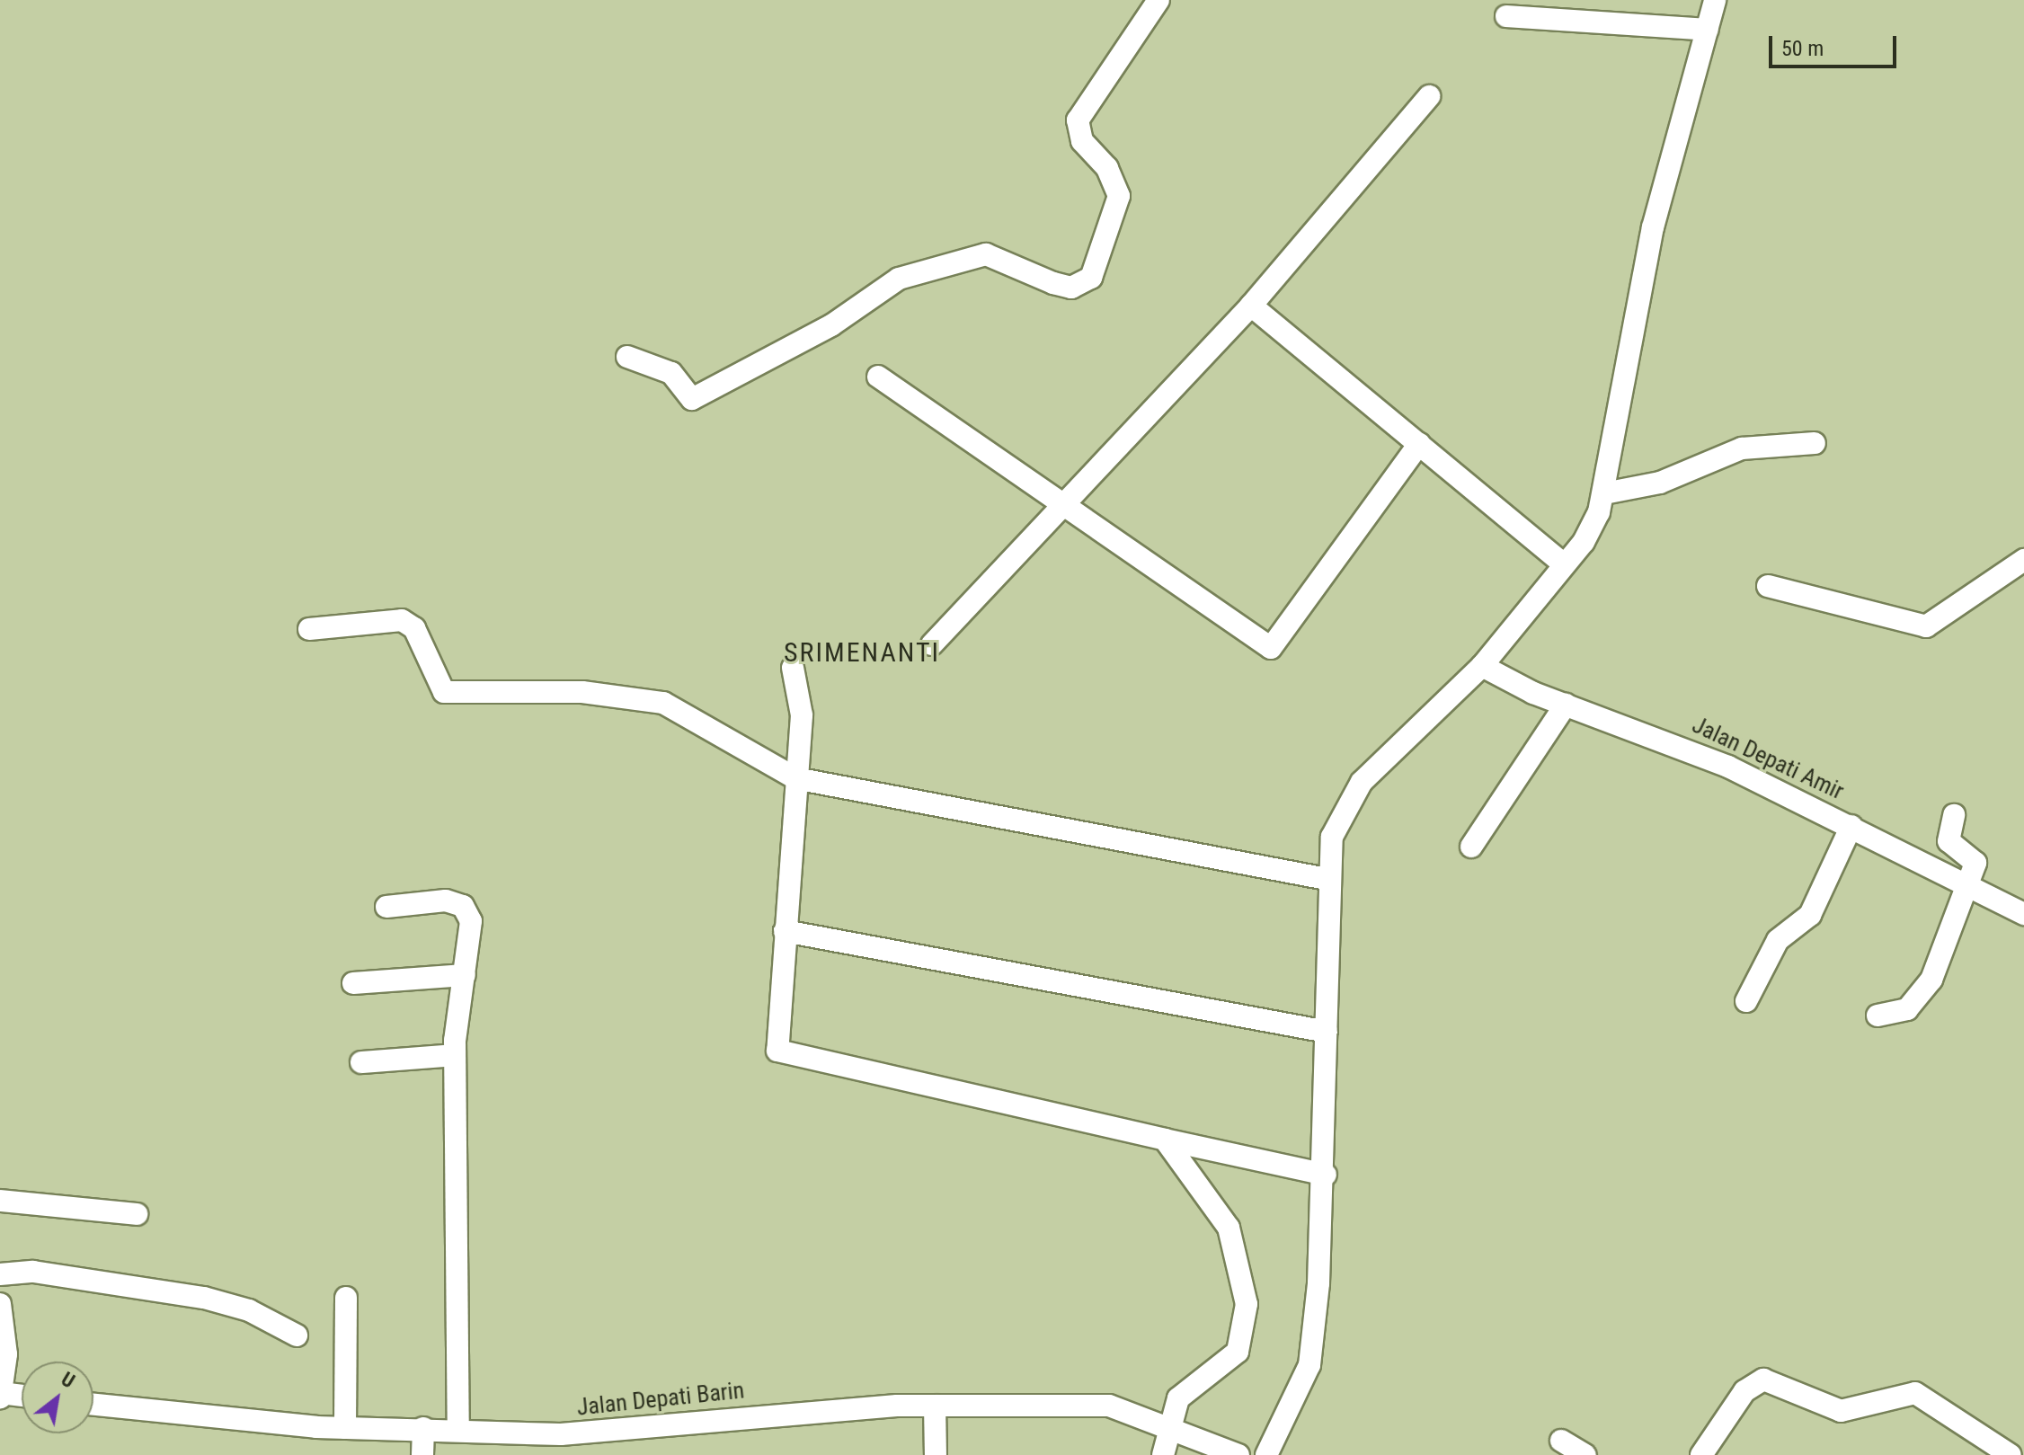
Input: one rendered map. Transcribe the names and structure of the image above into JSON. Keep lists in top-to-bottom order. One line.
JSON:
{"streets":{"street":["Jalan Depati Amir","Jalan Depati Barin"]},"districts":["SRIMENANTI"],"scale_bar":"50 m","north":"top right"}
